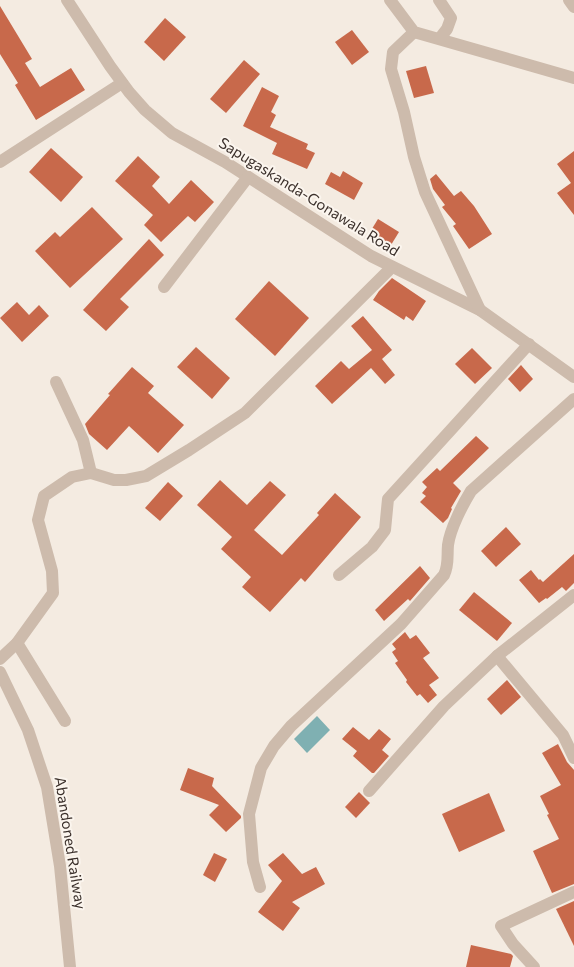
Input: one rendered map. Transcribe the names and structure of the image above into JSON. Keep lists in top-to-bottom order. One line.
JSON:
{"streets":{"street":["Sapugaskanda-Gonawala Road","Abandoned Railway"]}}
